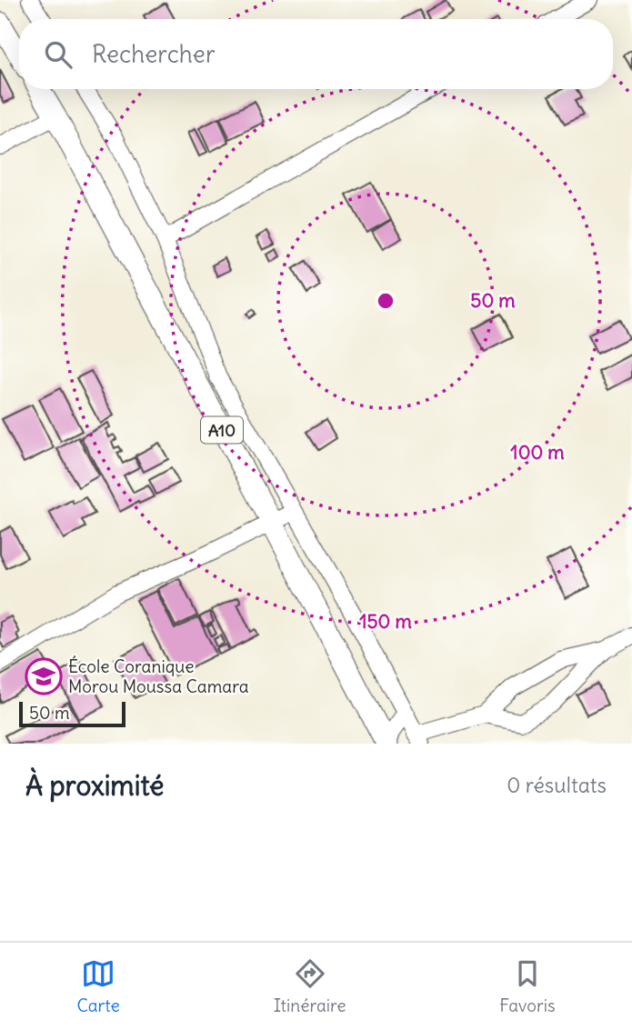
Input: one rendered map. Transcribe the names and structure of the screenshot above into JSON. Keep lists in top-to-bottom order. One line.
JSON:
{"streets":{"main road":["A10"]},"places":{"school or university":["École Coranique Morou Moussa Camara"]},"scale_bar":"50 m","page":{"search":"Rechercher","scale":"50 m","heading":["À proximité","0 résultats"],"nav":["Carte","Itinéraire","Favoris"]},"rings":["50 m","100 m","150 m"]}
